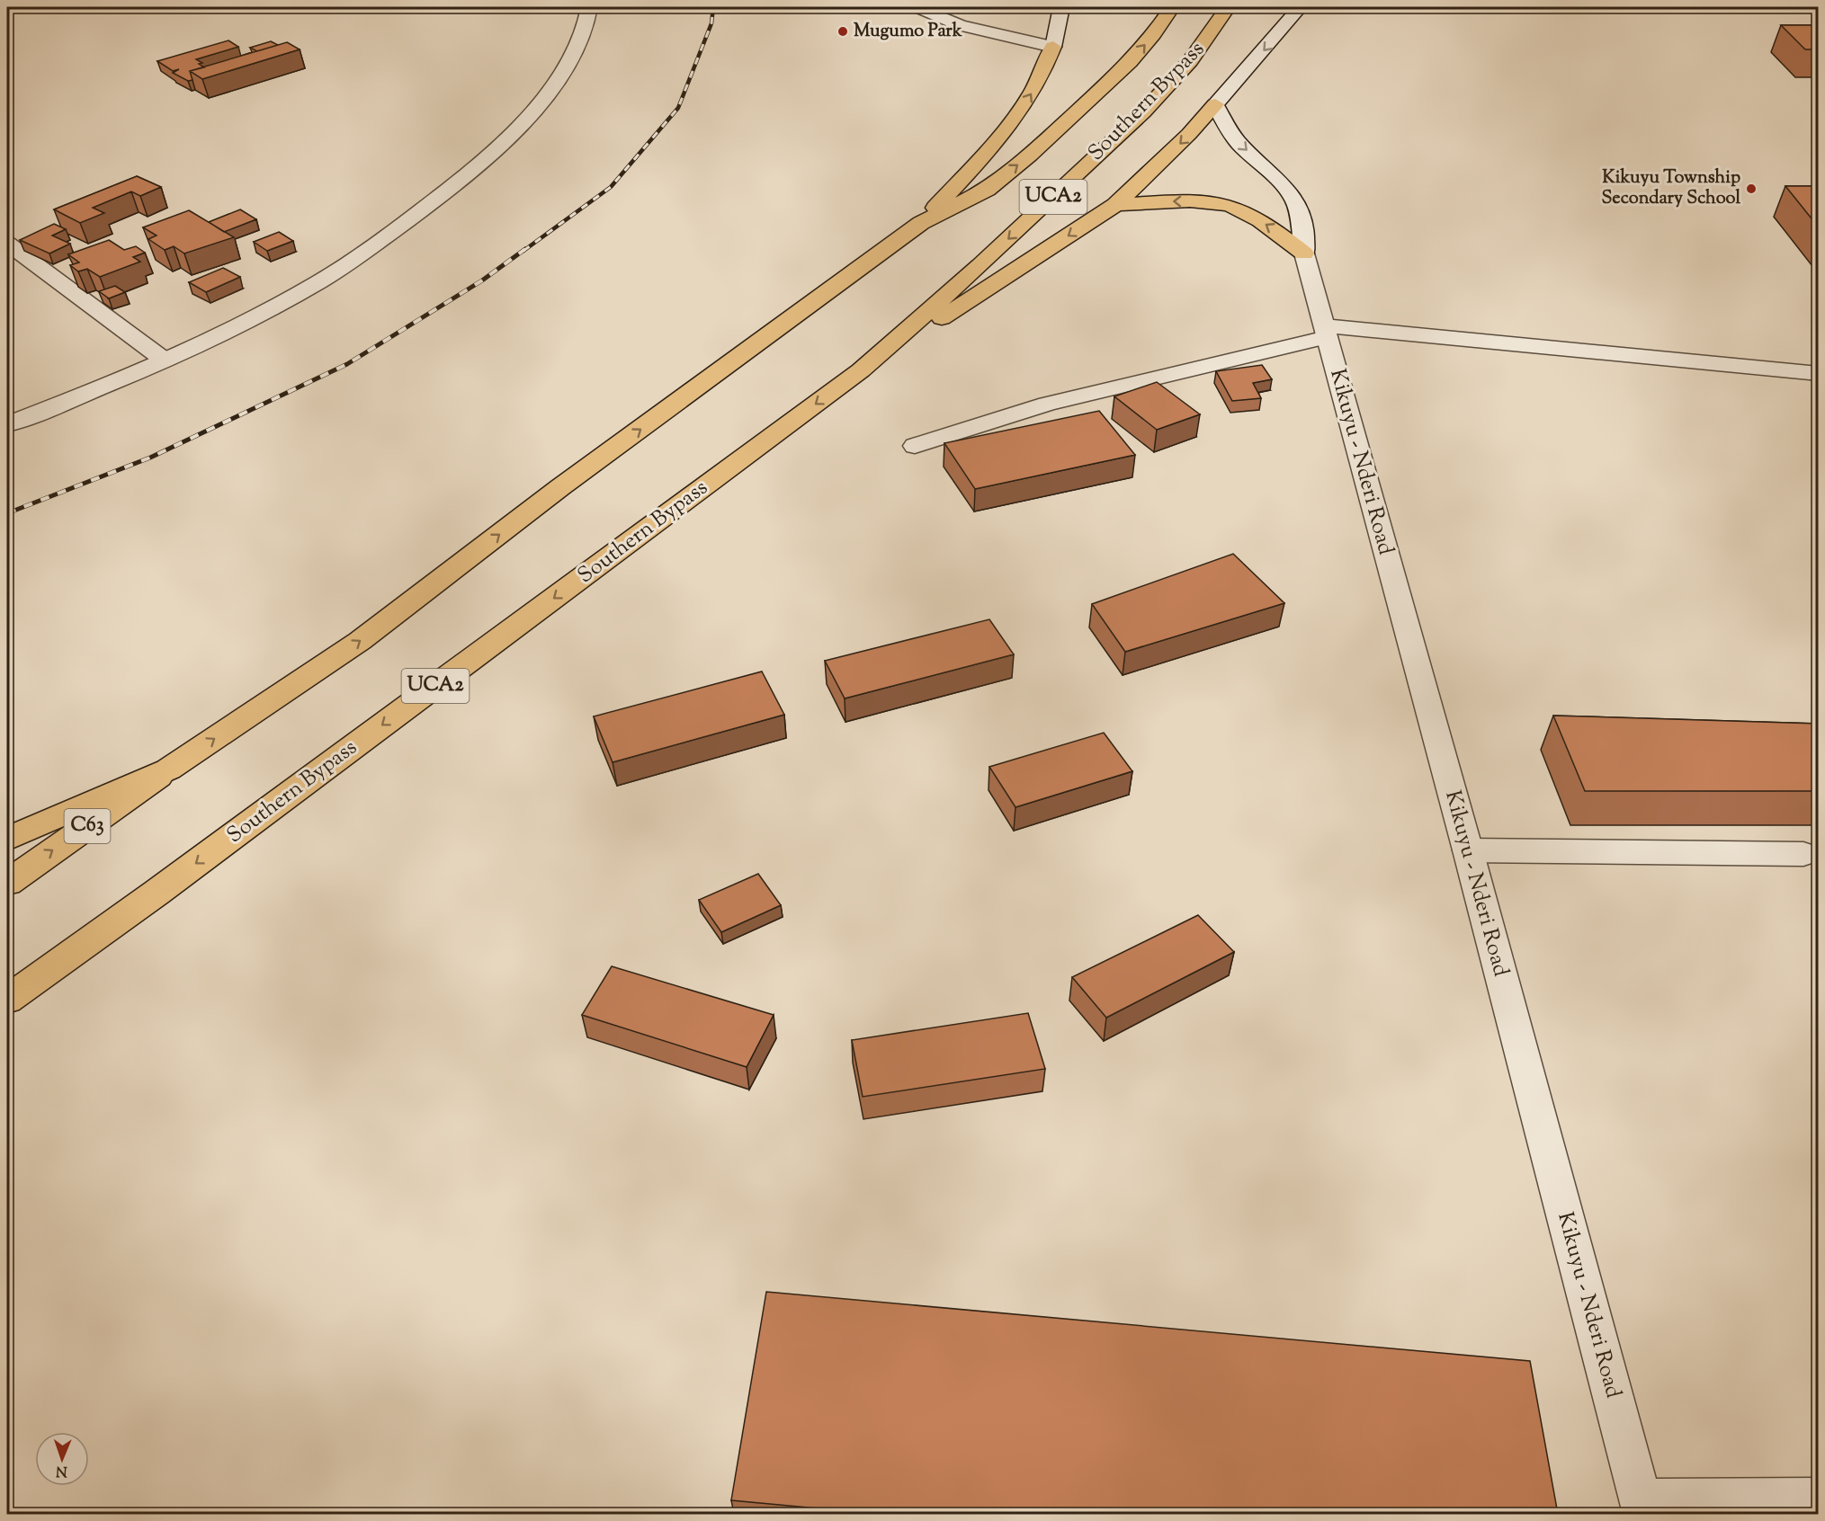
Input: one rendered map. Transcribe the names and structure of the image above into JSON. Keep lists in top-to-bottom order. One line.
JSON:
{"streets":{"main road":["Southern Bypass","UCA2","C63"],"street":["Kikuyu - Nderi Road"]},"places":["Mugumo Park","Kikuyu Township Secondary School"],"north":"bottom"}
